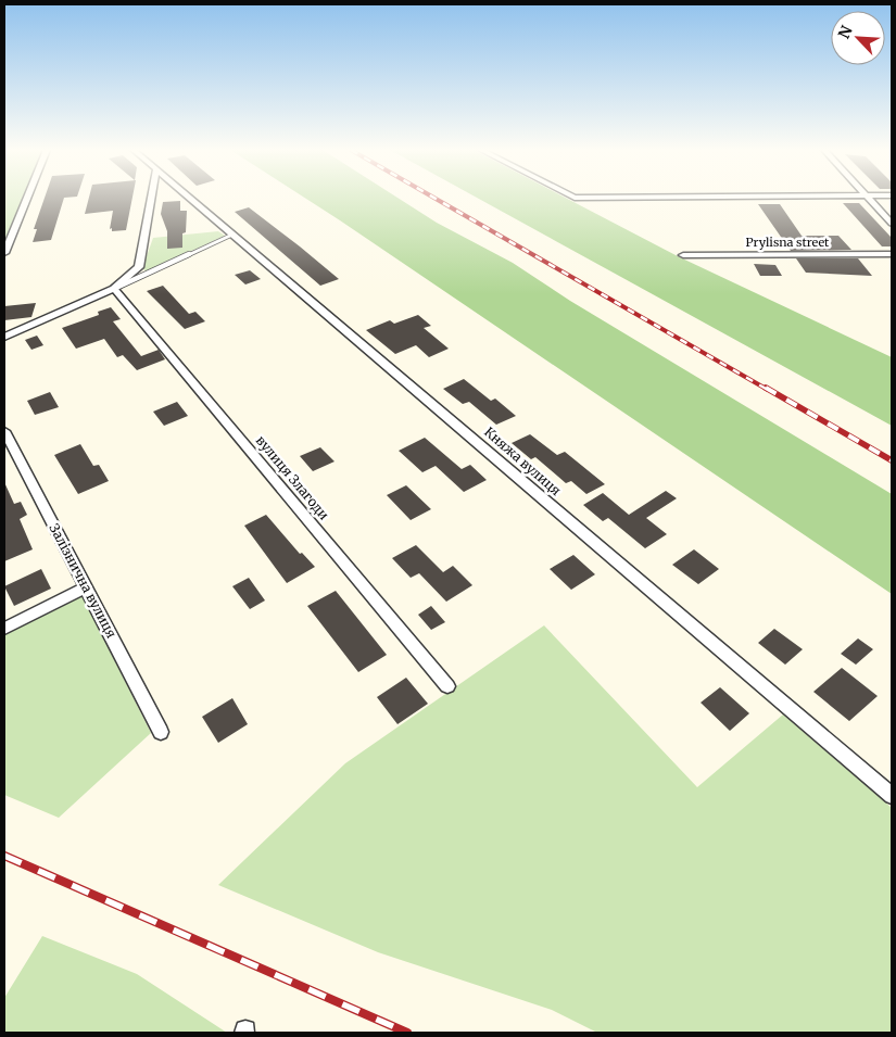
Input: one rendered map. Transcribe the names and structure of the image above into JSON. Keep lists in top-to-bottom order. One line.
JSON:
{"streets":{"street":["Prylisna street","Княжа вулиця","вулиця Злагоди","Залізнична вулиця"]},"north":"top left"}
